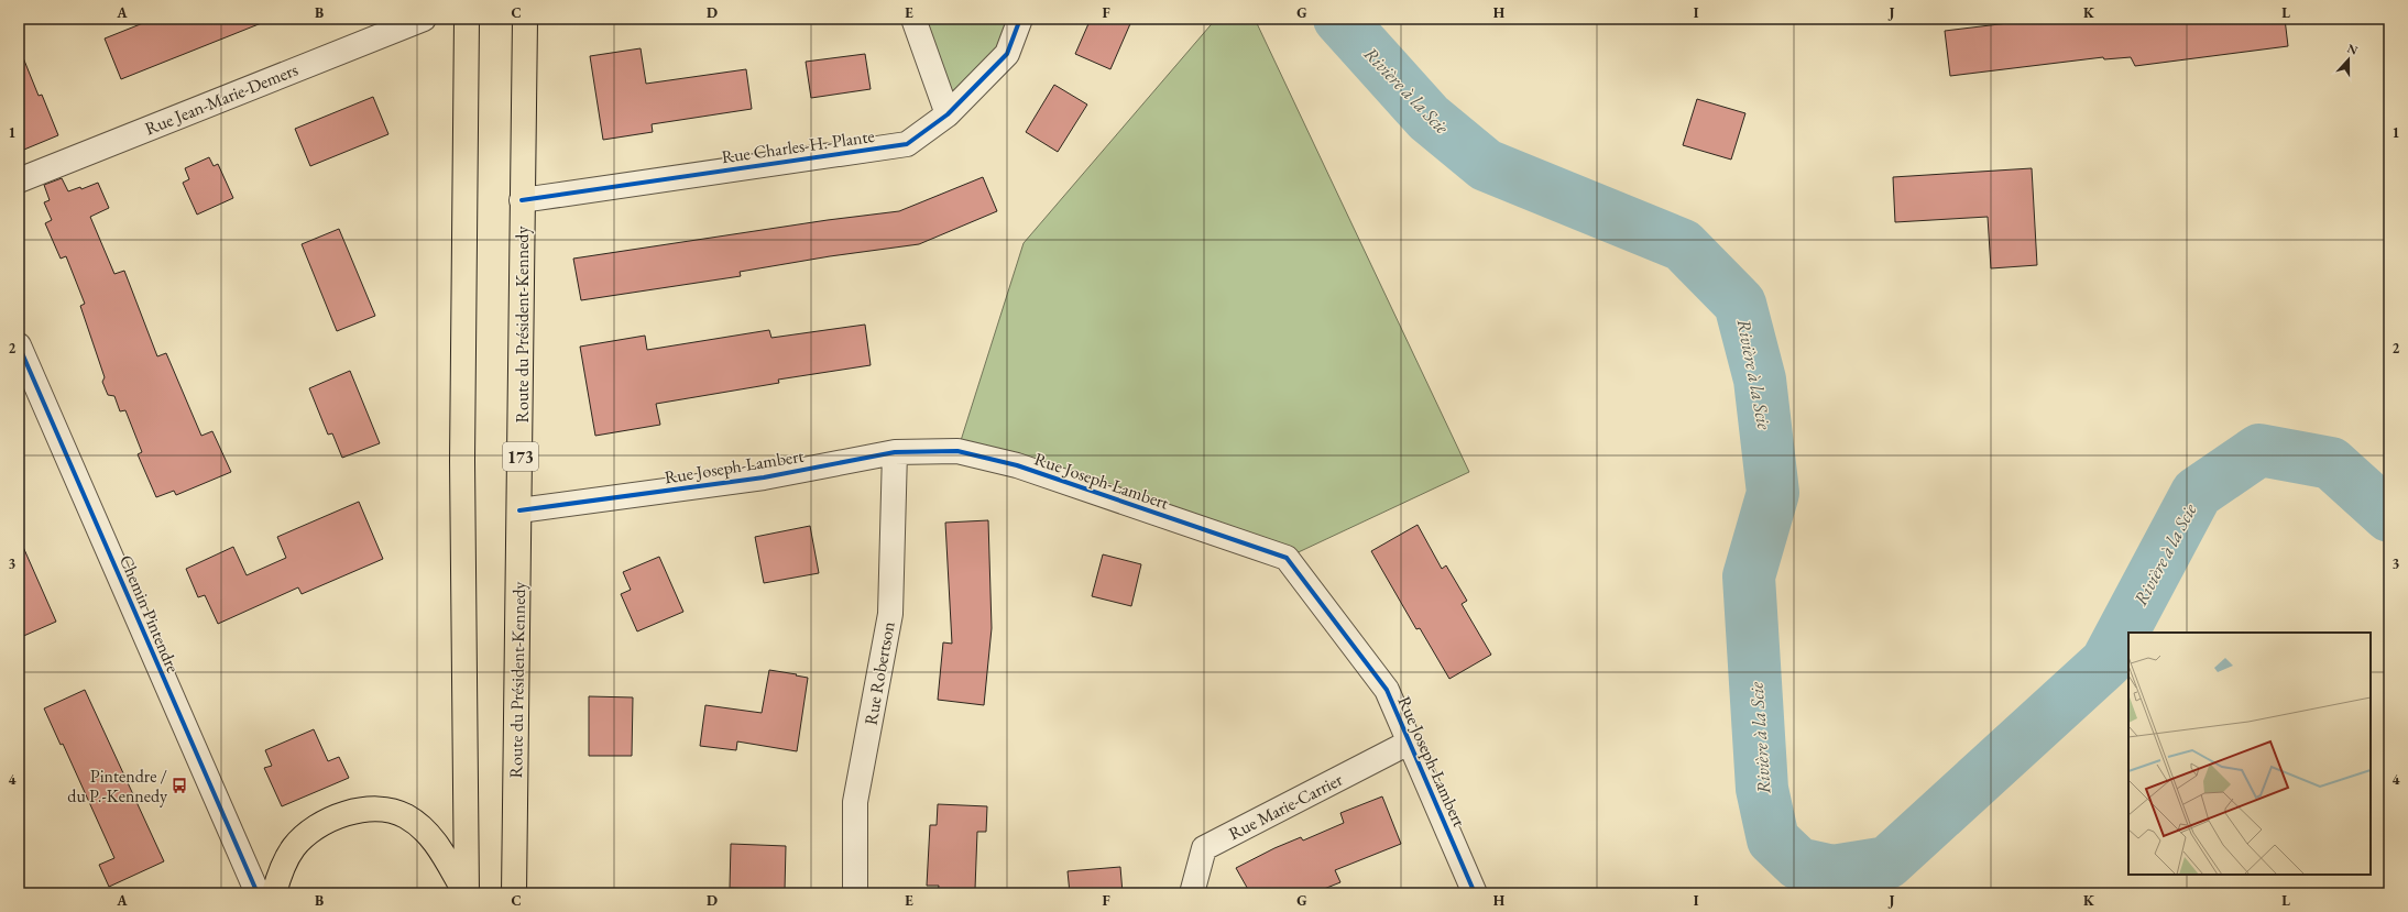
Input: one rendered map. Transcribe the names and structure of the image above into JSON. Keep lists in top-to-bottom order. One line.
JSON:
{"streets":{"main road":["Route du Président-Kennedy","173"],"street":["Rue Jean-Marie-Demers","Rue Charles-H.-Plante","Rue Joseph-Lambert","Chemin Pintendre","Rue Robertson","Rue Marie-Carrier"]},"crossings":[["Rue Charles-H.-Plante","Route du Président-Kennedy"],["Route du Président-Kennedy","Rue Joseph-Lambert"],["Rue Joseph-Lambert","Rue Robertson"],["Rue Joseph-Lambert","Rue Marie-Carrier"]],"water":["Rivière à la Scie"],"places":{"bus stop":["Pintendre / du P.-Kennedy"]},"north":"top","grid":{"columns":["A","B","C","D","E","F","G","H","I","J","K","L"],"rows":["1","2","3","4"]}}
